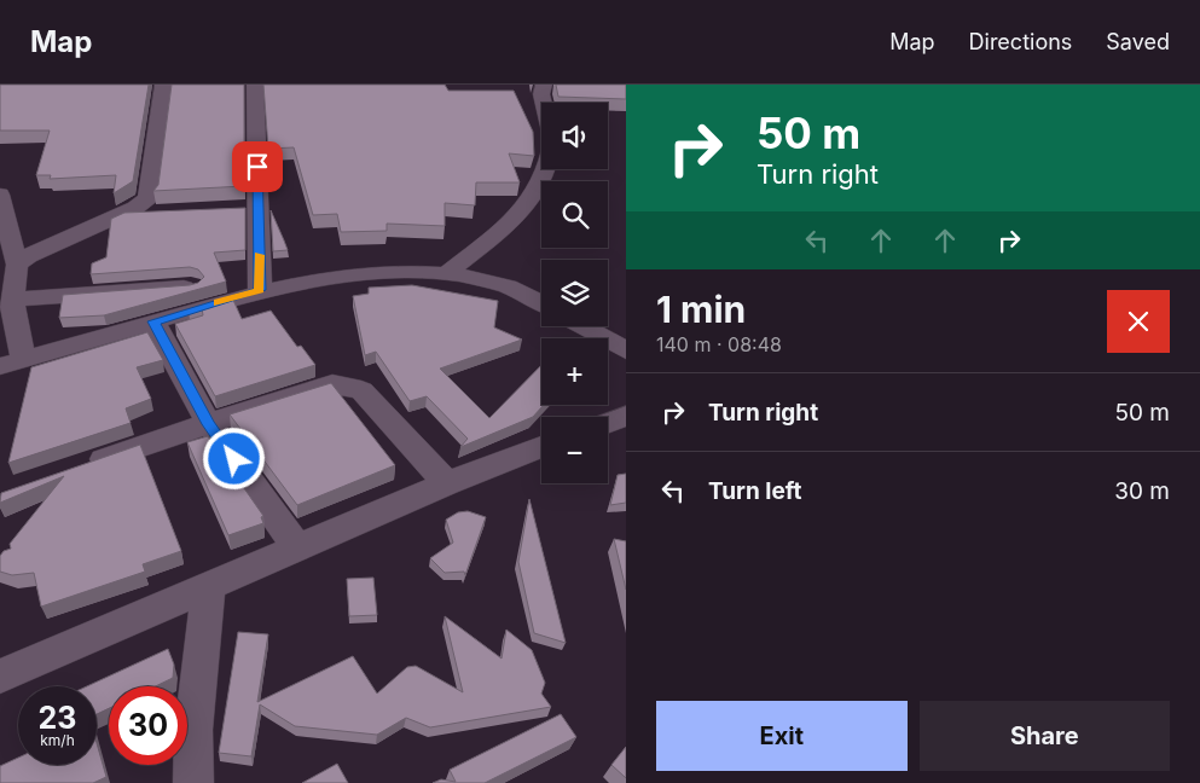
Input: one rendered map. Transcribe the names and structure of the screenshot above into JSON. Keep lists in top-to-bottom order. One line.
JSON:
{"page":{"header":"Map","nav":["Map","Directions","Saved"],"turn":["50 m","Turn right"],"map_buttons":["+","−"],"heading":["1 min","140 m · 08:48"],"list":[{"name":"Turn right","value":"50 m"},{"name":"Turn left","value":"30 m"}],"speed":"23 km/h","limit":"30","buttons":["Exit","Share"]}}
